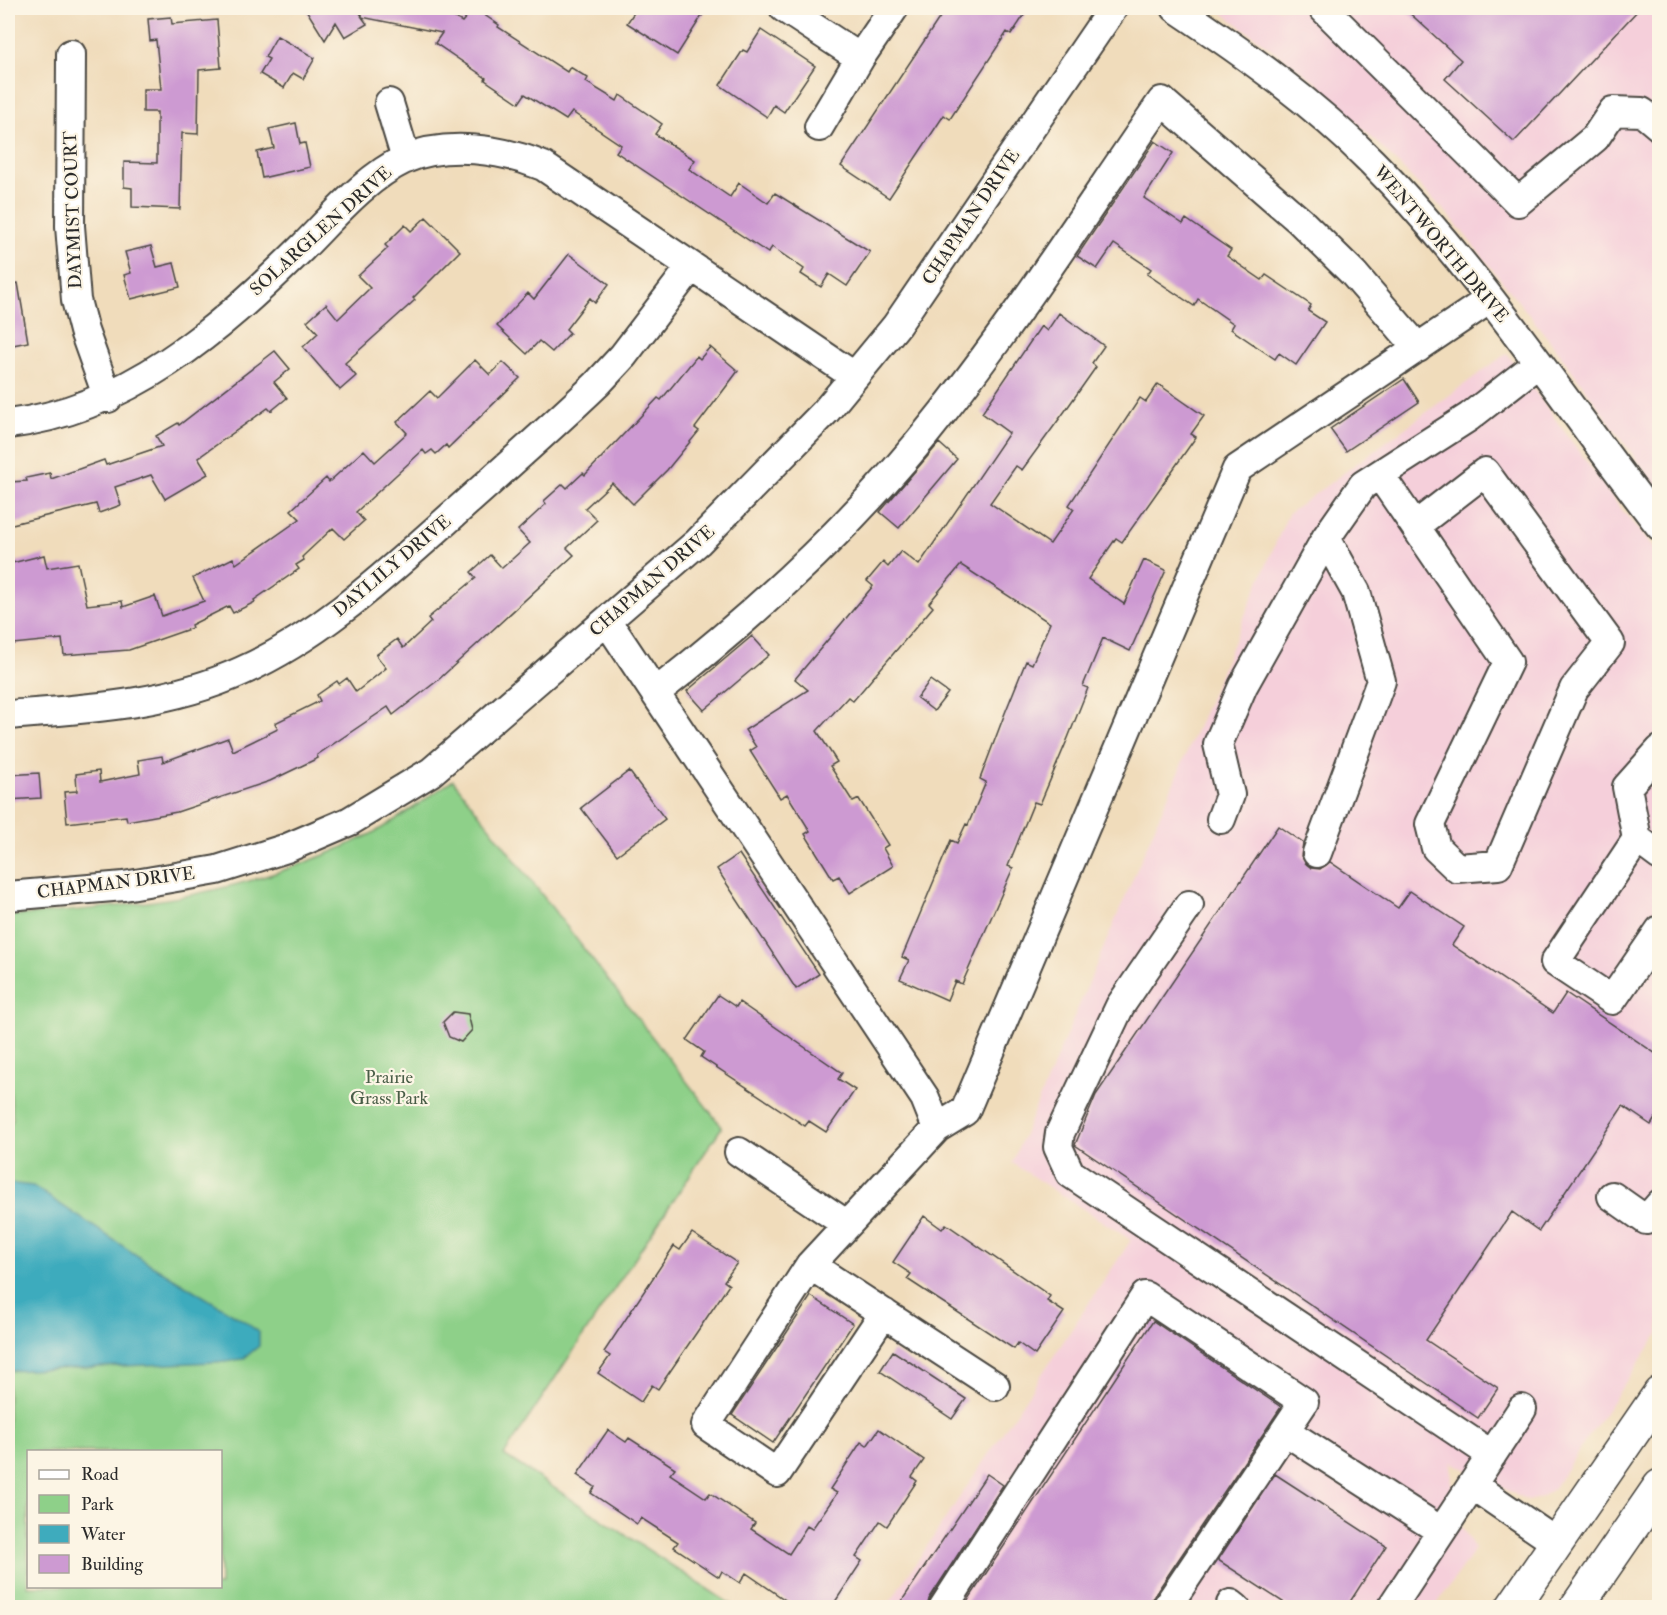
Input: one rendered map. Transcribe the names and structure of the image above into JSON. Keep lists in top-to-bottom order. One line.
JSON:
{"streets":{"street":["DAYMIST COURT","CHAPMAN DRIVE","SOLARGLEN DRIVE","WENTWORTH DRIVE","DAYLILY DRIVE"]},"crossings":[["DAYMIST COURT","SOLARGLEN DRIVE"],["CHAPMAN DRIVE","SOLARGLEN DRIVE"],["SOLARGLEN DRIVE","DAYLILY DRIVE"]],"parks":["Prairie Grass Park"],"legend":["Road","Park","Water","Building"]}
